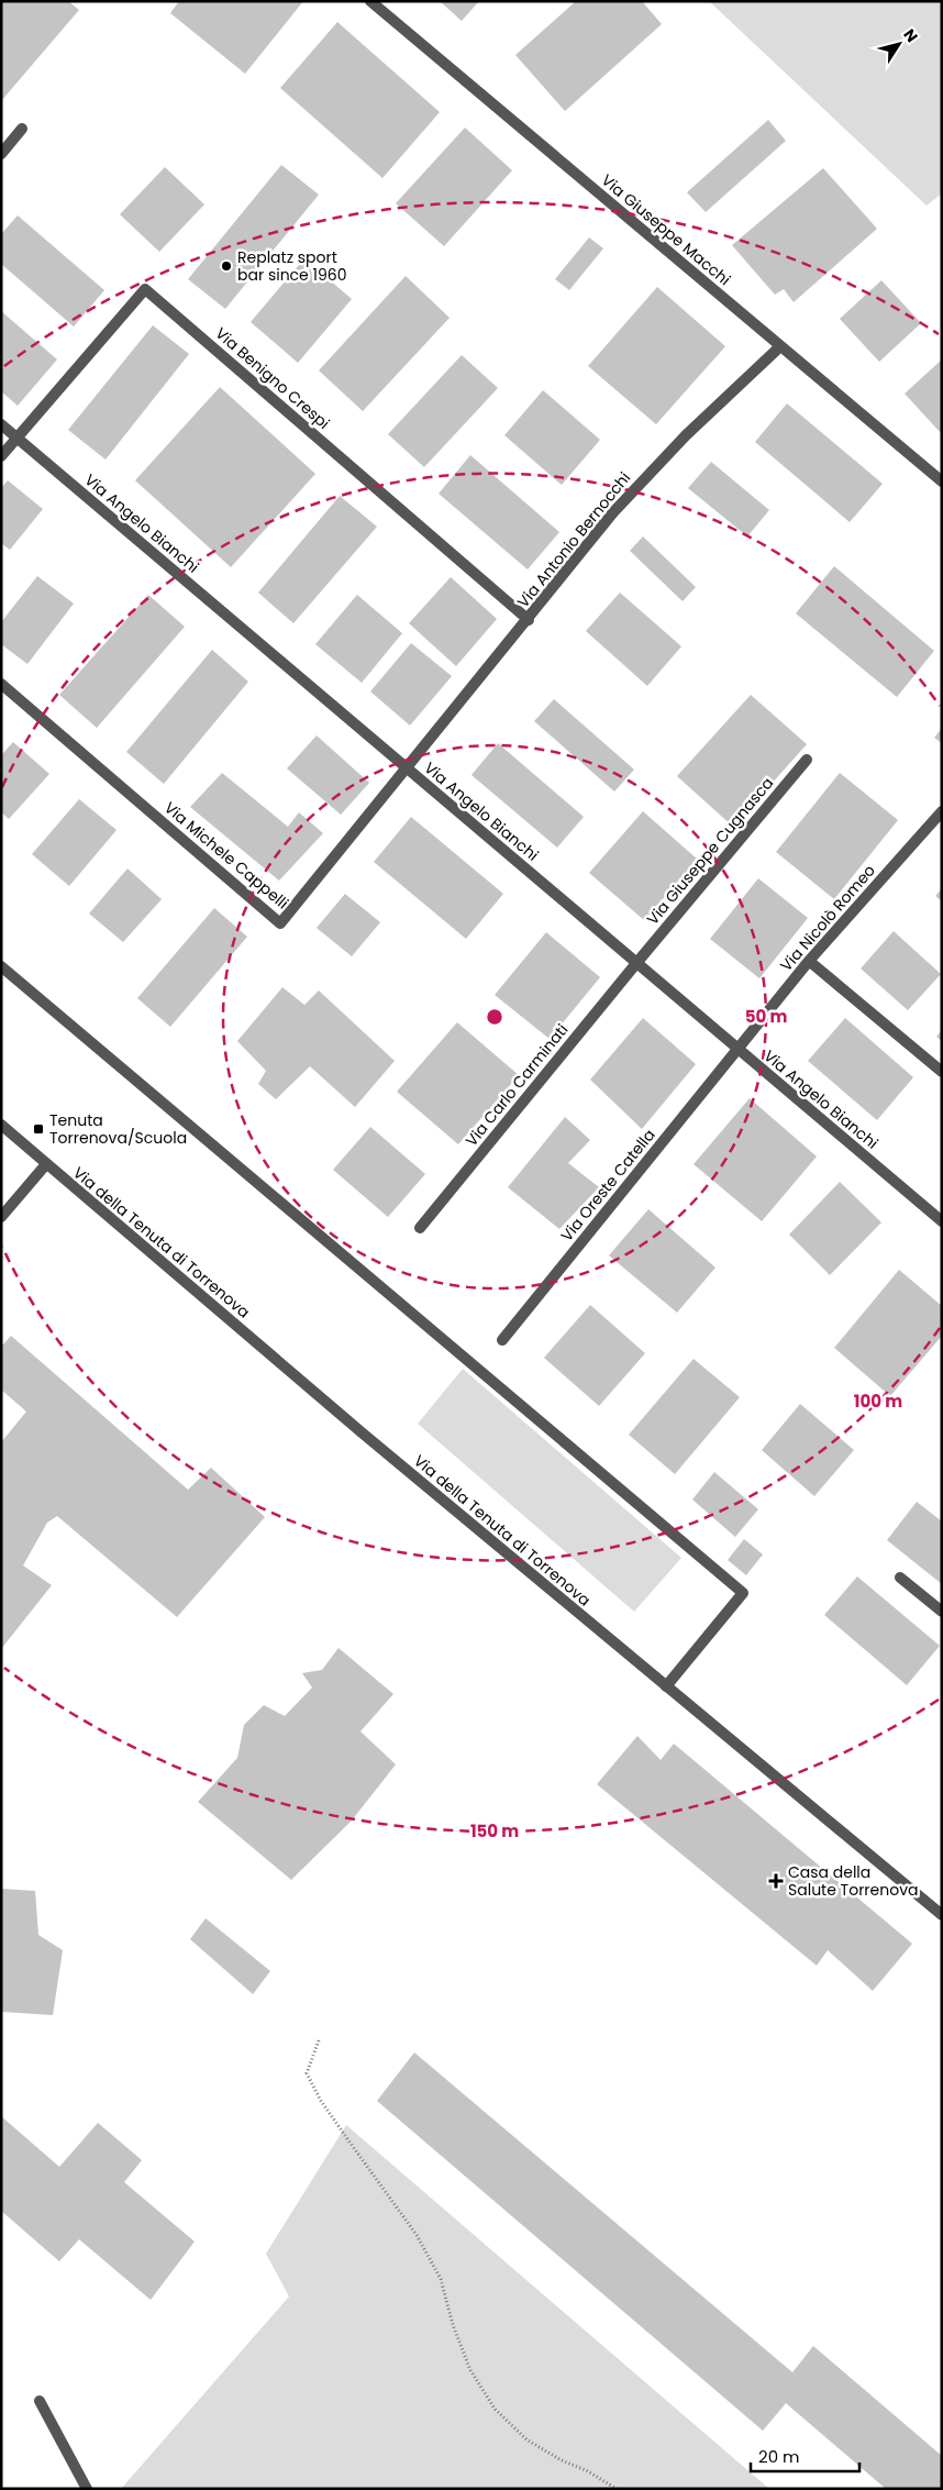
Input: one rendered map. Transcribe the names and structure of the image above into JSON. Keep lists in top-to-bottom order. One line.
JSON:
{"streets":{"street":["Via Giuseppe Macchi","Via Benigno Crespi","Via Angelo Bianchi","Via Antonio Bernocchi","Via Giuseppe Cugnasca","Via Michele Cappelli","Via Nicolò Romeo","Via Carlo Carminati","Via Oreste Catella","Via della Tenuta di Torrenova"]},"crossings":[["Via Giuseppe Macchi","Via Antonio Bernocchi"],["Via Benigno Crespi","Via Angelo Bianchi"],["Via Benigno Crespi","Via Antonio Bernocchi"],["Via Angelo Bianchi","Via Antonio Bernocchi"],["Via Angelo Bianchi","Via Giuseppe Cugnasca"],["Via Angelo Bianchi","Via Michele Cappelli"],["Via Angelo Bianchi","Via Nicolò Romeo"],["Via Angelo Bianchi","Via Carlo Carminati"],["Via Angelo Bianchi","Via Oreste Catella"],["Via Antonio Bernocchi","Via Michele Cappelli"],["Via Giuseppe Cugnasca","Via Carlo Carminati"],["Via Nicolò Romeo","Via Oreste Catella"]],"places":{"other":["Replatz sport bar since 1960"],"transit":["Tenuta Torrenova/Scuola"],"health":["Casa della Salute Torrenova"]},"scale_bar":"20 m","north":"top right","rings":["50 m","100 m","150 m"]}
